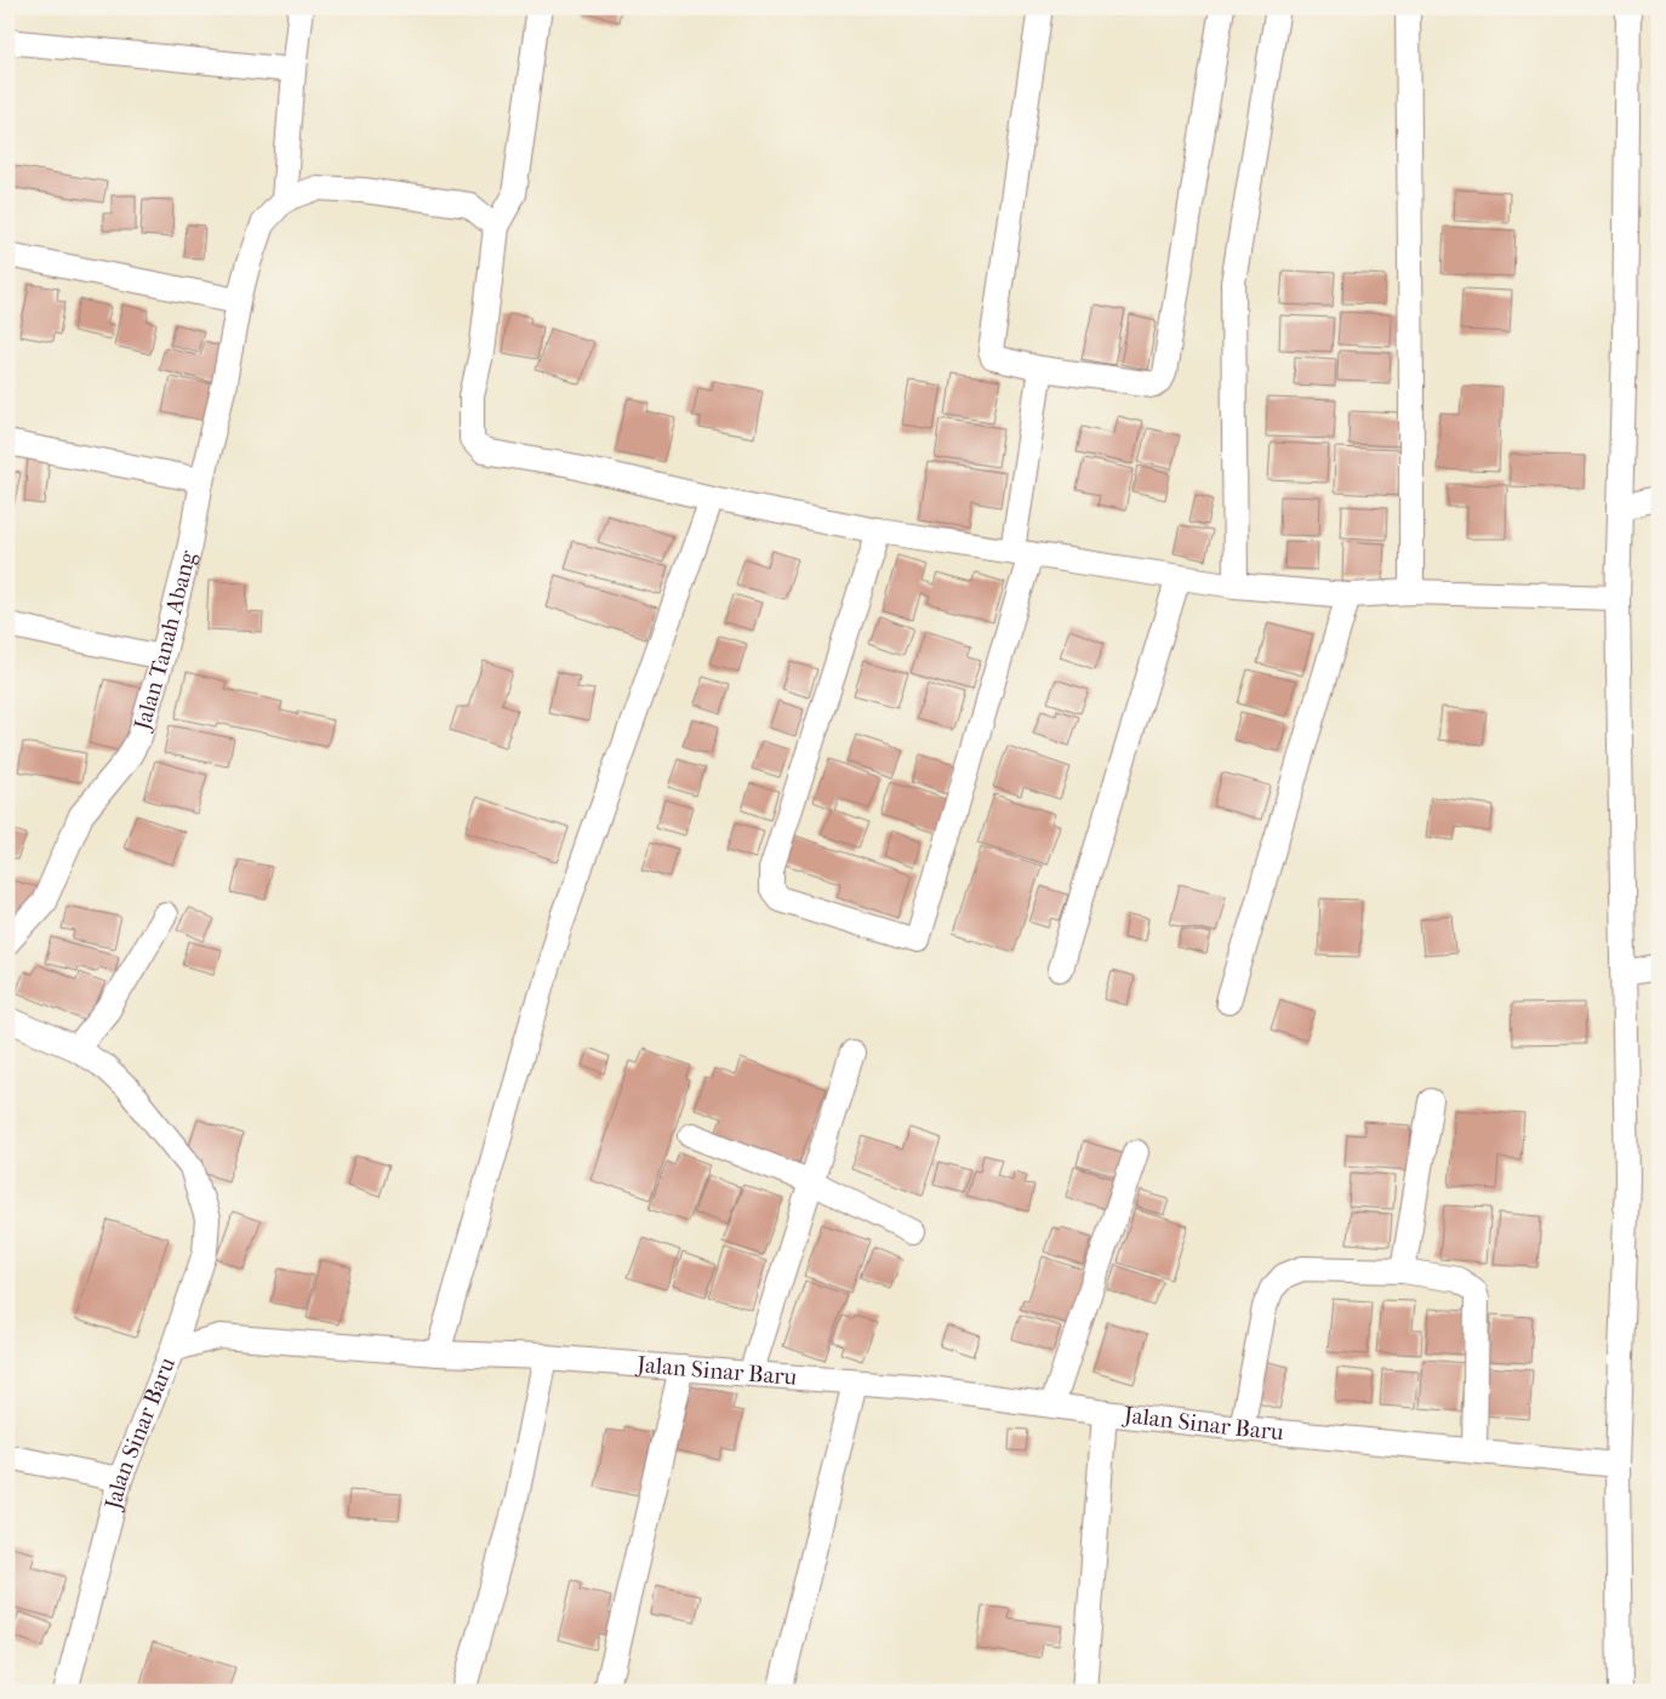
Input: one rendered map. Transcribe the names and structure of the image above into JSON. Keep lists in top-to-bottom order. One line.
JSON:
{"streets":{"street":["Jalan Tanah Abang","Jalan Sinar Baru"]}}
